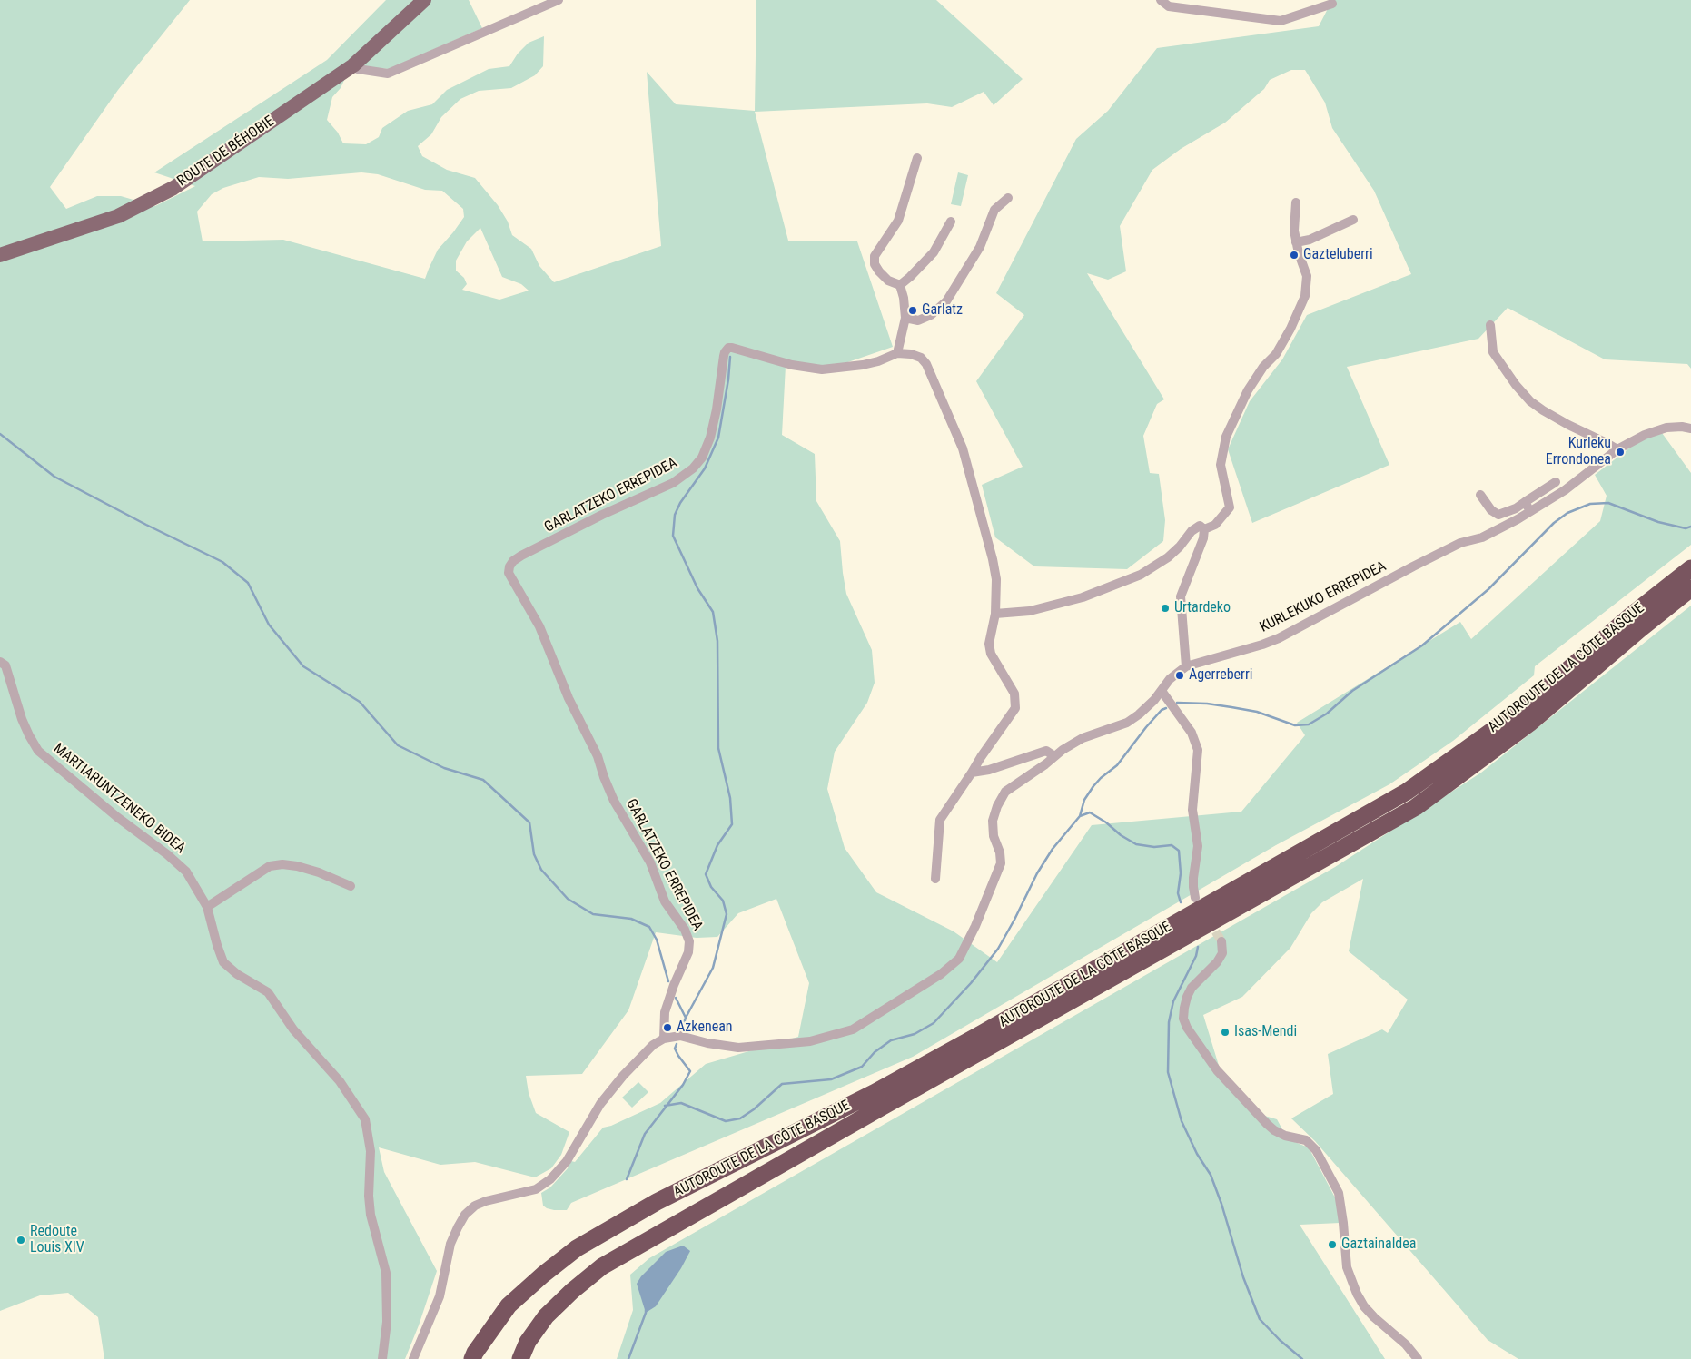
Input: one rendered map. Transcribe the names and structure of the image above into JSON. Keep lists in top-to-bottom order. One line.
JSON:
{"streets":{"highway":["AUTOROUTE DE LA CÔTE BASQUE"],"main road":["ROUTE DE BÉHOBIE"],"street":["GARLATZEKO ERREPIDEA","KURLEKUKO ERREPIDEA","MARTIARUNTZENEKO BIDEA"]},"crossings":[["GARLATZEKO ERREPIDEA","KURLEKUKO ERREPIDEA"]],"places":["Gazteluberri","Garlatz","Kurleku Errondonea","Urtardeko","Agerreberri","Azkenean","Isas-Mendi","Redoute Louis XIV","Gaztainaldea"]}
